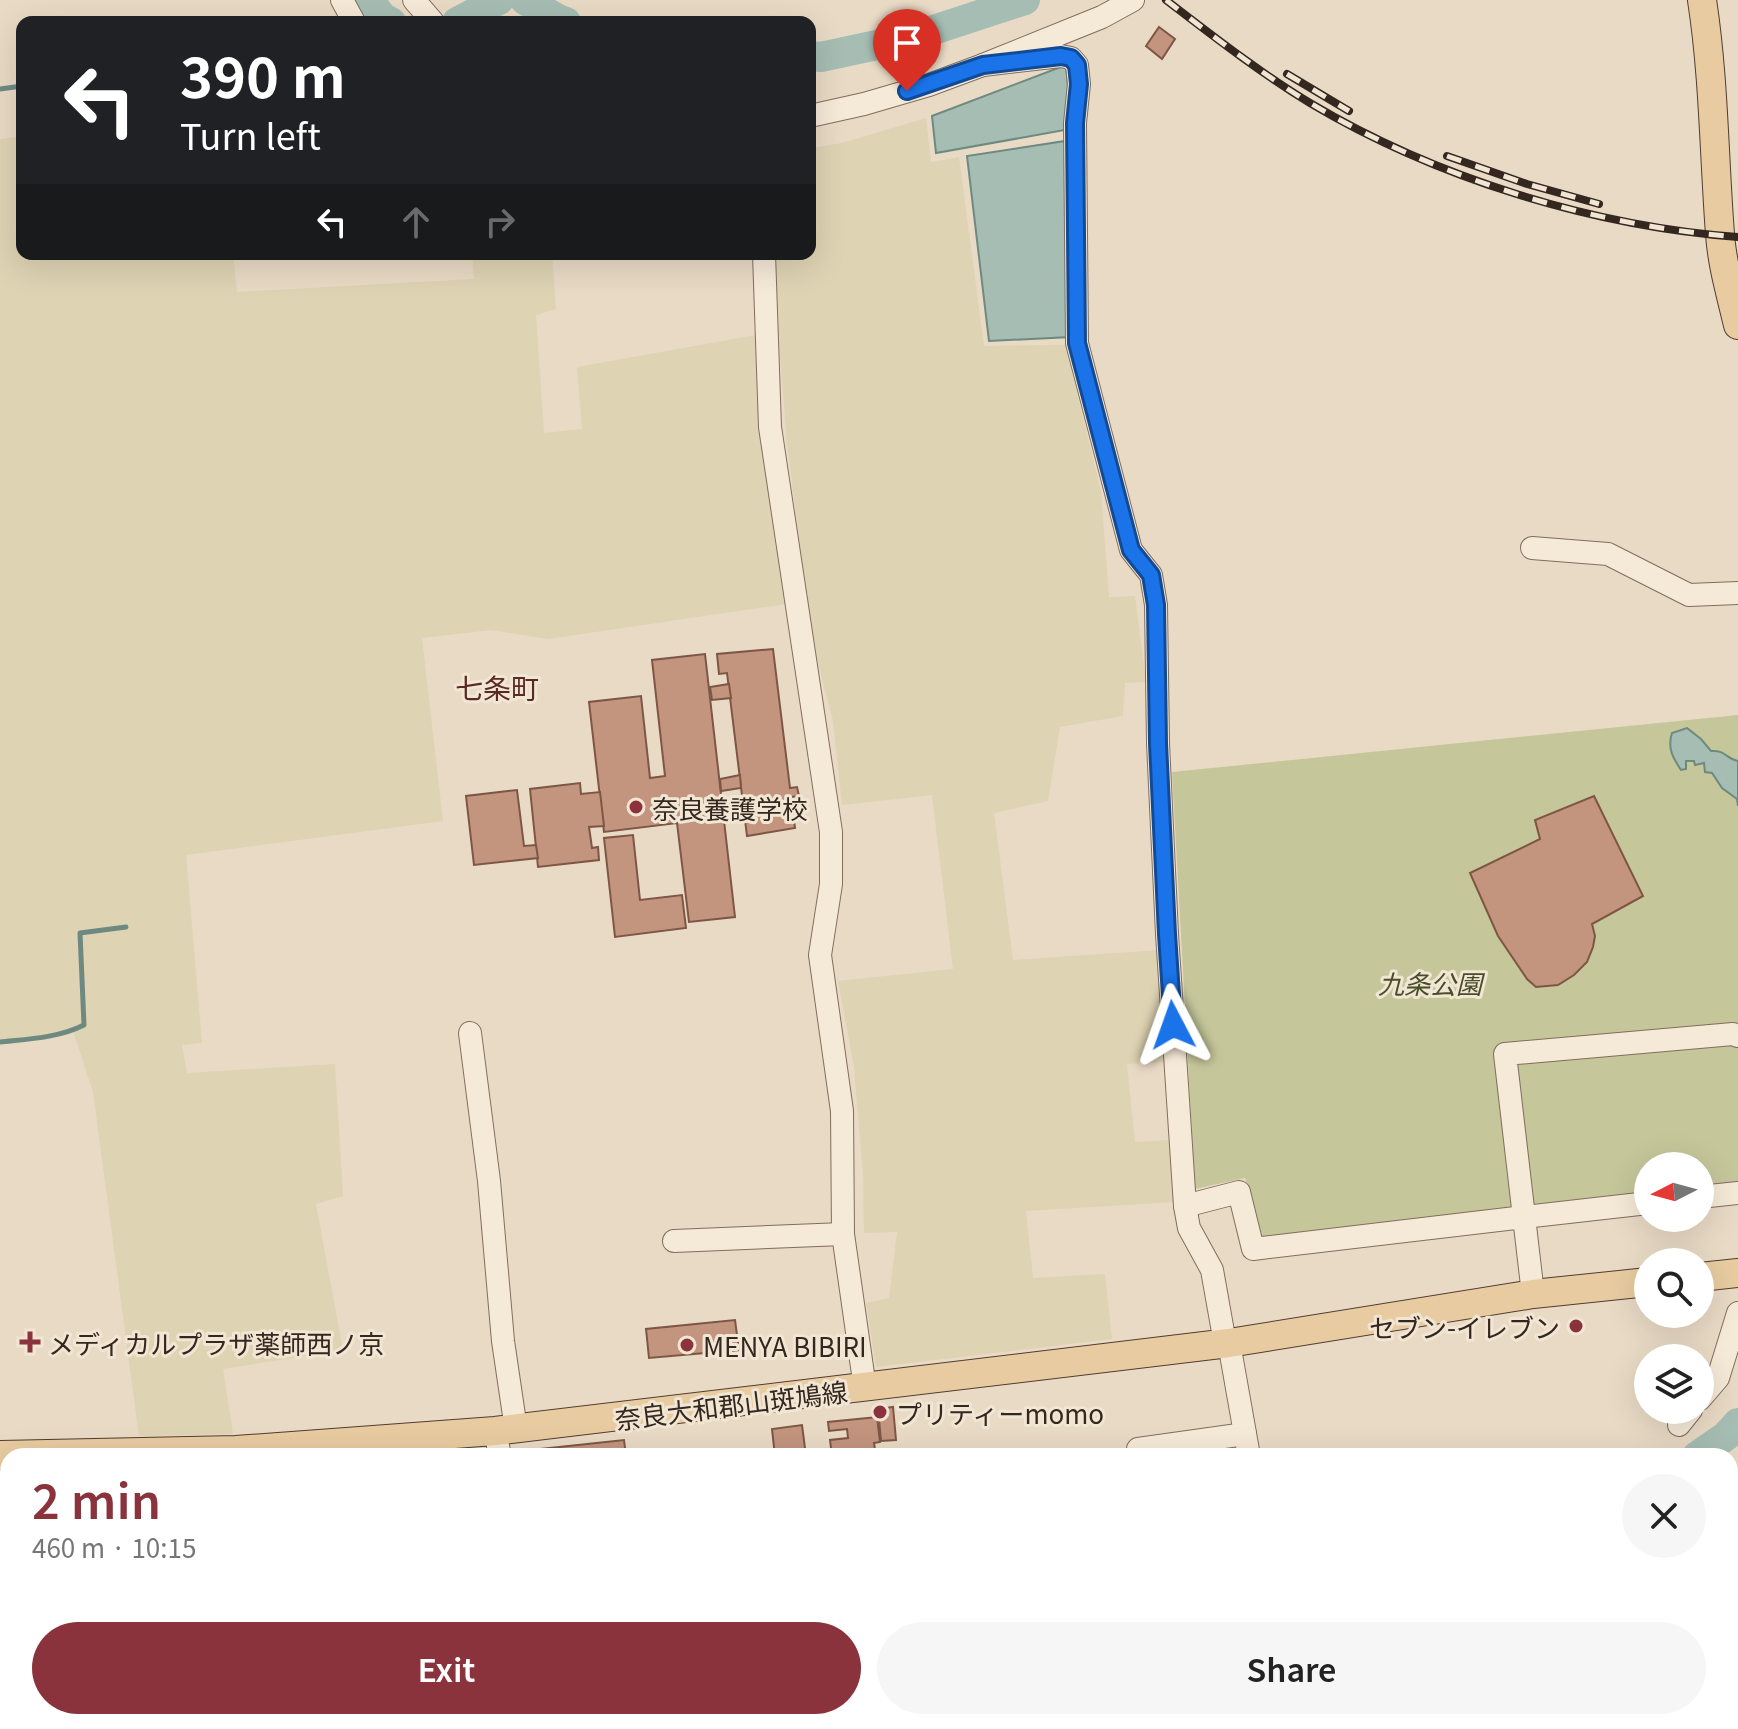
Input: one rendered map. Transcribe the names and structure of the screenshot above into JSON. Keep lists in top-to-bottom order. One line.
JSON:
{"streets":{"main road":["奈良大和郡山斑鳩線"]},"districts":["七条町"],"parks":["九条公園"],"places":{"other":["奈良養護学校","セブン-イレブン","MENYA BIBIRI","プリティーmomo"],"health":["メディカルプラザ薬師西ノ京"]},"north":"left","page":{"turn":["390 m","Turn left"],"heading":["2 min","460 m · 10:15"],"buttons":["Exit","Share"]}}
